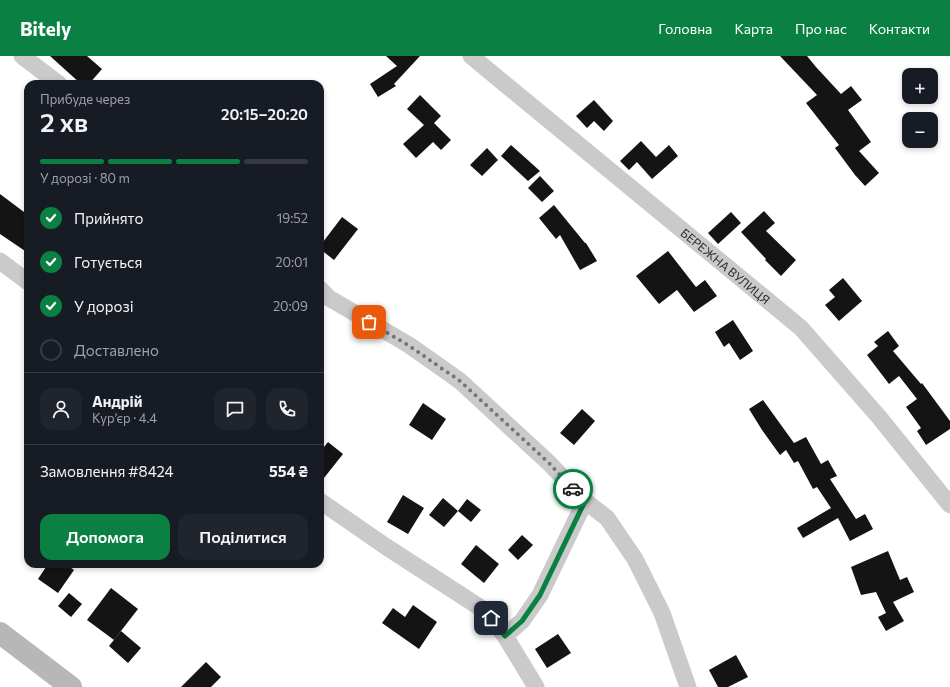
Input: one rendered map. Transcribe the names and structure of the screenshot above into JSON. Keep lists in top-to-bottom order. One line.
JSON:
{"streets":{"street":["БЕРЕЖНА ВУЛИЦЯ"]},"page":{"header":"Bitely","nav":["Головна","Карта","Про нас","Контакти"],"map_buttons":["+","−"],"heading":["2 хв","Прибуде через","20:15–20:20"],"panel":["Андрій","Кур’єр · 4.4","Замовлення #8424","554 ₴"],"bar":"У дорозі · 80 m","list":[["Прийнято","19:52"],["Готується","20:01"],["У дорозі","20:09"],"Доставлено"],"buttons":["Допомога","Поділитися"]}}
